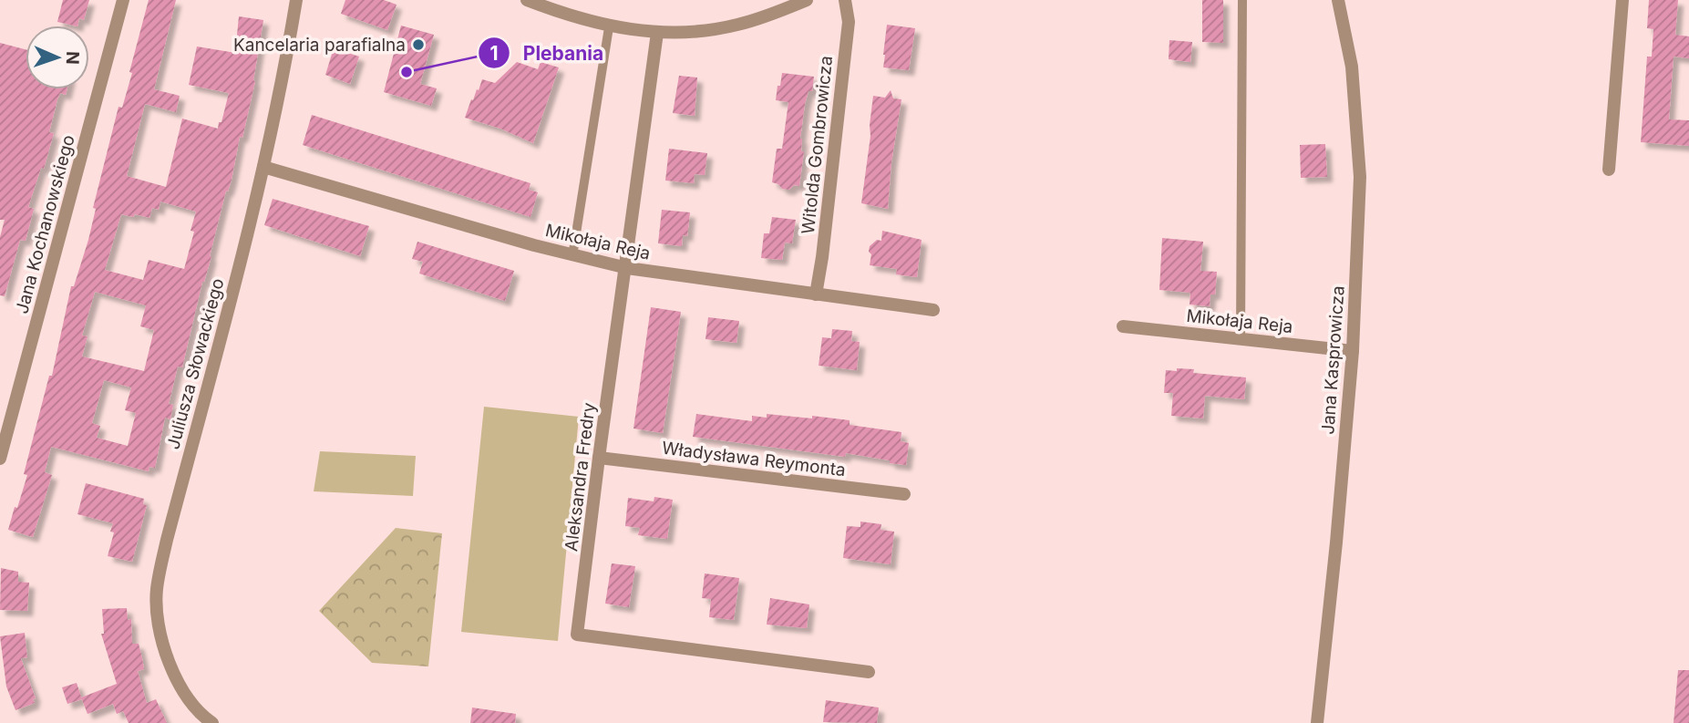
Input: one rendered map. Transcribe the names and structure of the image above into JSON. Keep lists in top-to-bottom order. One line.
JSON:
{"streets":{"street":["Witolda Gombrowicza","Jana Kochanowskiego","Mikołaja Reja","Jana Kasprowicza","Juliusza Słowackiego","Władysława Reymonta","Aleksandra Fredry"]},"crossings":[["Witolda Gombrowicza","Mikołaja Reja"],["Mikołaja Reja","Jana Kasprowicza"],["Mikołaja Reja","Juliusza Słowackiego"],["Mikołaja Reja","Aleksandra Fredry"],["Władysława Reymonta","Aleksandra Fredry"]],"places":["Kancelaria parafialna","Plebania"],"north":"right"}
